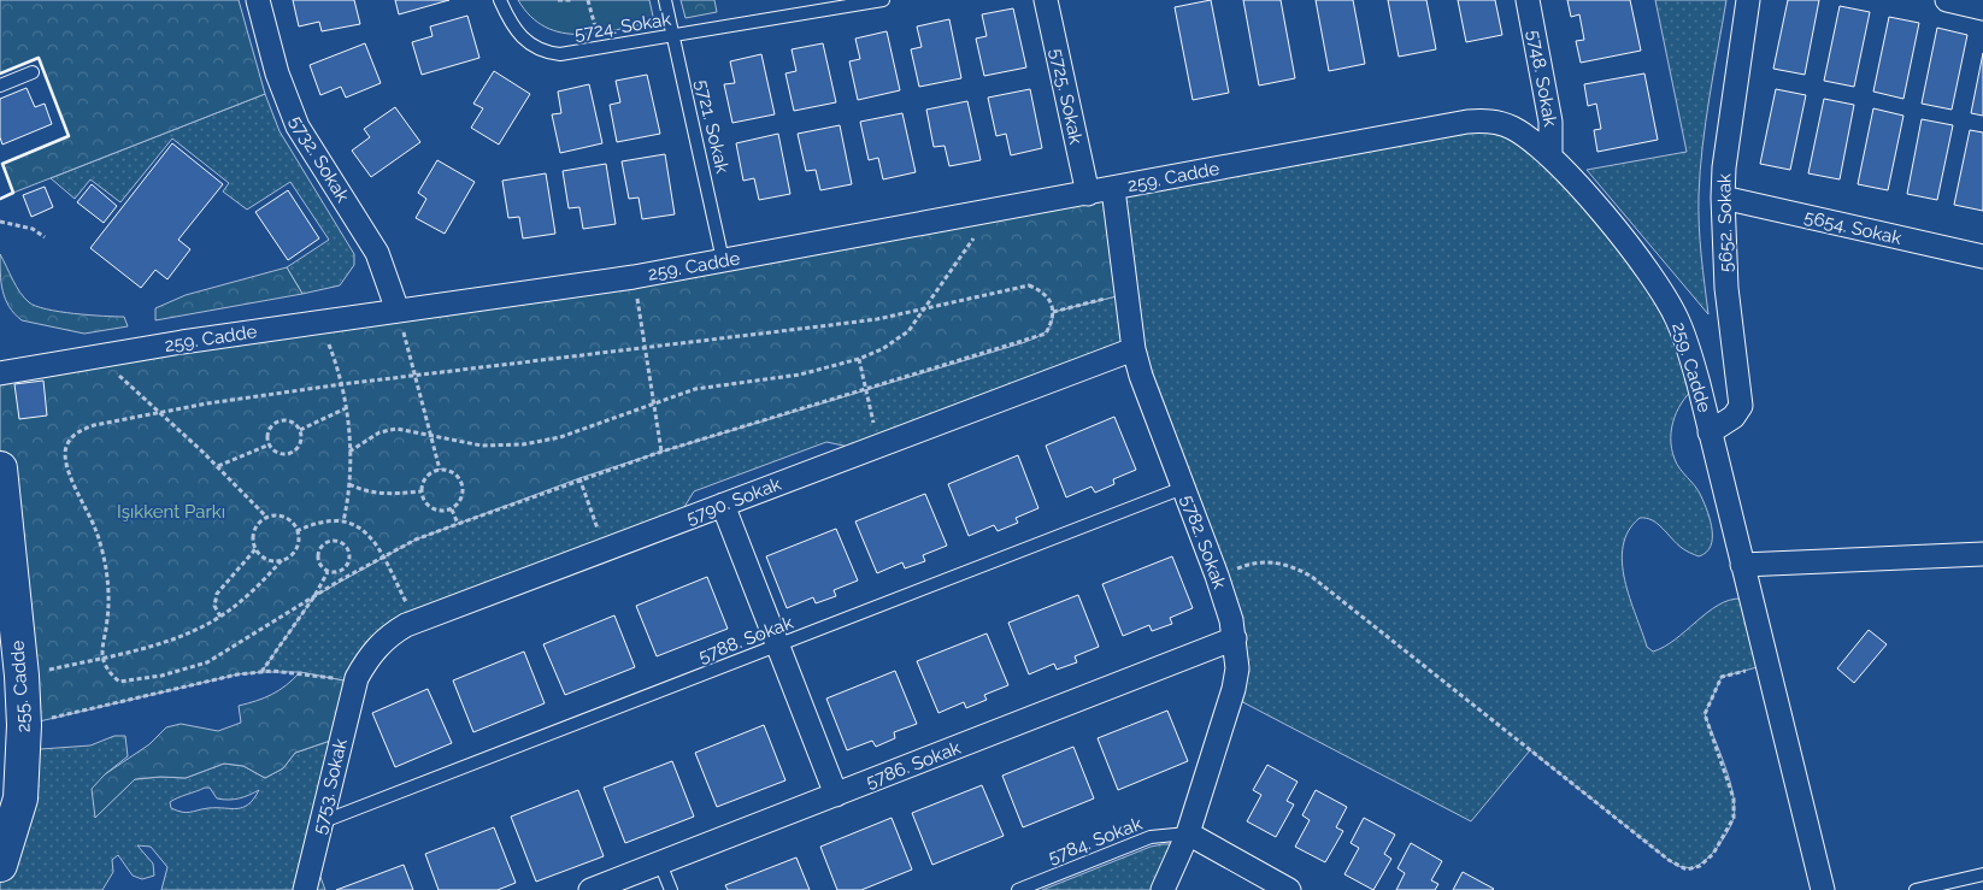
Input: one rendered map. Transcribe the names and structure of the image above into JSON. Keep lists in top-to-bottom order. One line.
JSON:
{"streets":{"street":["5748. Sokak","5725. Sokak","5732. Sokak","259. Cadde","5652. Sokak","5654. Sokak","5790. Sokak","5782. Sokak","255. Cadde","5786. Sokak","5753. Sokak"],"lane":["5724. Sokak","5721. Sokak","5788. Sokak","5784. Sokak"]},"crossings":[["5724. Sokak","5721. Sokak"],["5748. Sokak","259. Cadde"],["5725. Sokak","259. Cadde"],["5721. Sokak","259. Cadde"],["5732. Sokak","259. Cadde"],["259. Cadde","5652. Sokak"],["259. Cadde","5782. Sokak"],["5652. Sokak","5654. Sokak"],["5790. Sokak","5782. Sokak"],["5790. Sokak","5753. Sokak"],["5782. Sokak","5788. Sokak"],["5782. Sokak","5786. Sokak"],["5782. Sokak","5784. Sokak"],["5788. Sokak","5753. Sokak"]],"parks":["Işıkkent Parkı"]}
